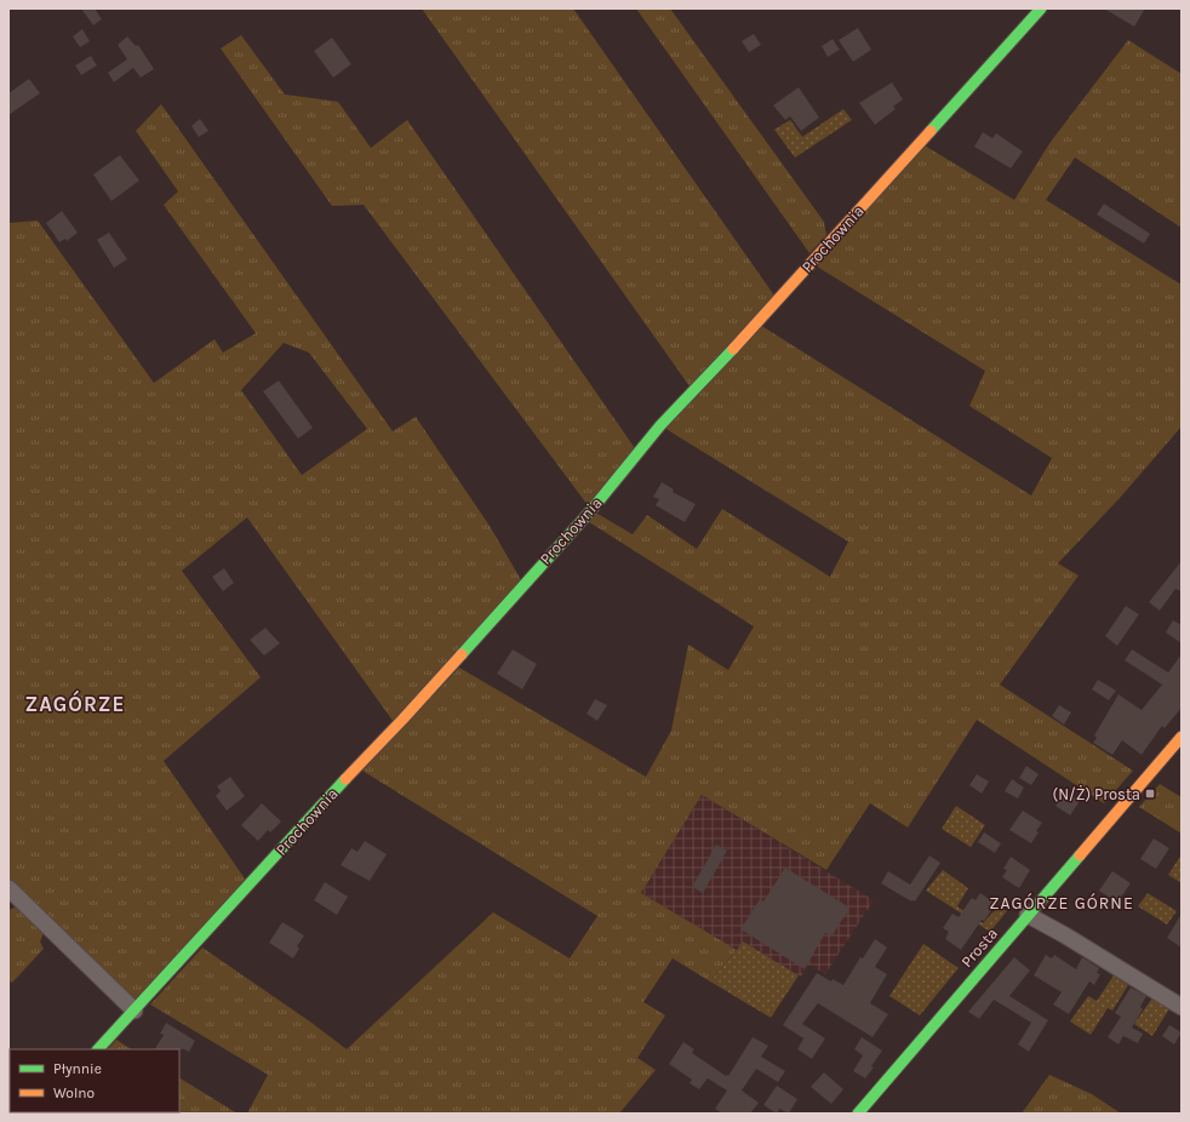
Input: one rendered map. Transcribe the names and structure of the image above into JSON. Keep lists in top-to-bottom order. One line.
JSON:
{"streets":{"street":["Prochownia","Prosta"]},"districts":["ZAGÓRZE","ZAGÓRZE GÓRNE"],"places":{"transit":["(N/Ż) Prosta"]},"legend":["Płynnie","Wolno"]}
